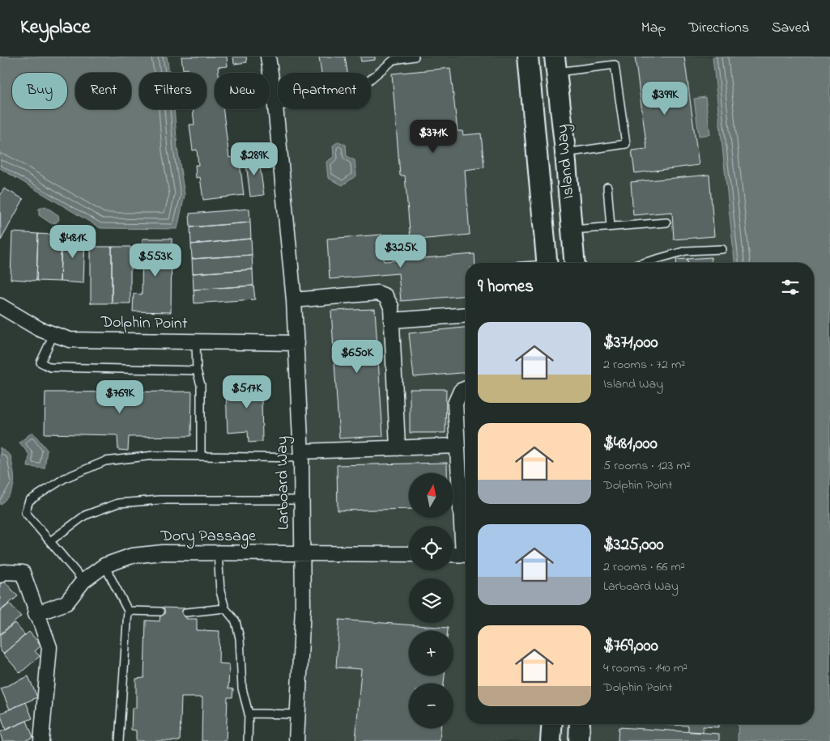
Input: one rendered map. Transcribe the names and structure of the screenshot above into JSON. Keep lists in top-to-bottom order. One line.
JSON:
{"streets":{"street":["Island Way","Dolphin Point","Larboard Way","Dory Passage"]},"crossings":[["Dolphin Point","Larboard Way"],["Larboard Way","Dory Passage"]],"north":"top","page":{"header":"Keyplace","nav":["Map","Directions","Saved"],"chip":["Buy","Rent","Filters","New","Apartment"],"price":["$399K","$371K","$289K","$481K","$325K","$553K","$650K","$517K","$769K"],"heading":"9 homes","list":[{"name":"$371,000","note":"2 rooms · 72 m² · Island Way"},{"name":"$481,000","note":"5 rooms · 123 m² · Dolphin Point"},{"name":"$325,000","note":"2 rooms · 66 m² · Larboard Way"},{"name":"$769,000","note":"4 rooms · 140 m² · Dolphin Point"}],"map_buttons":["+","−"]}}
